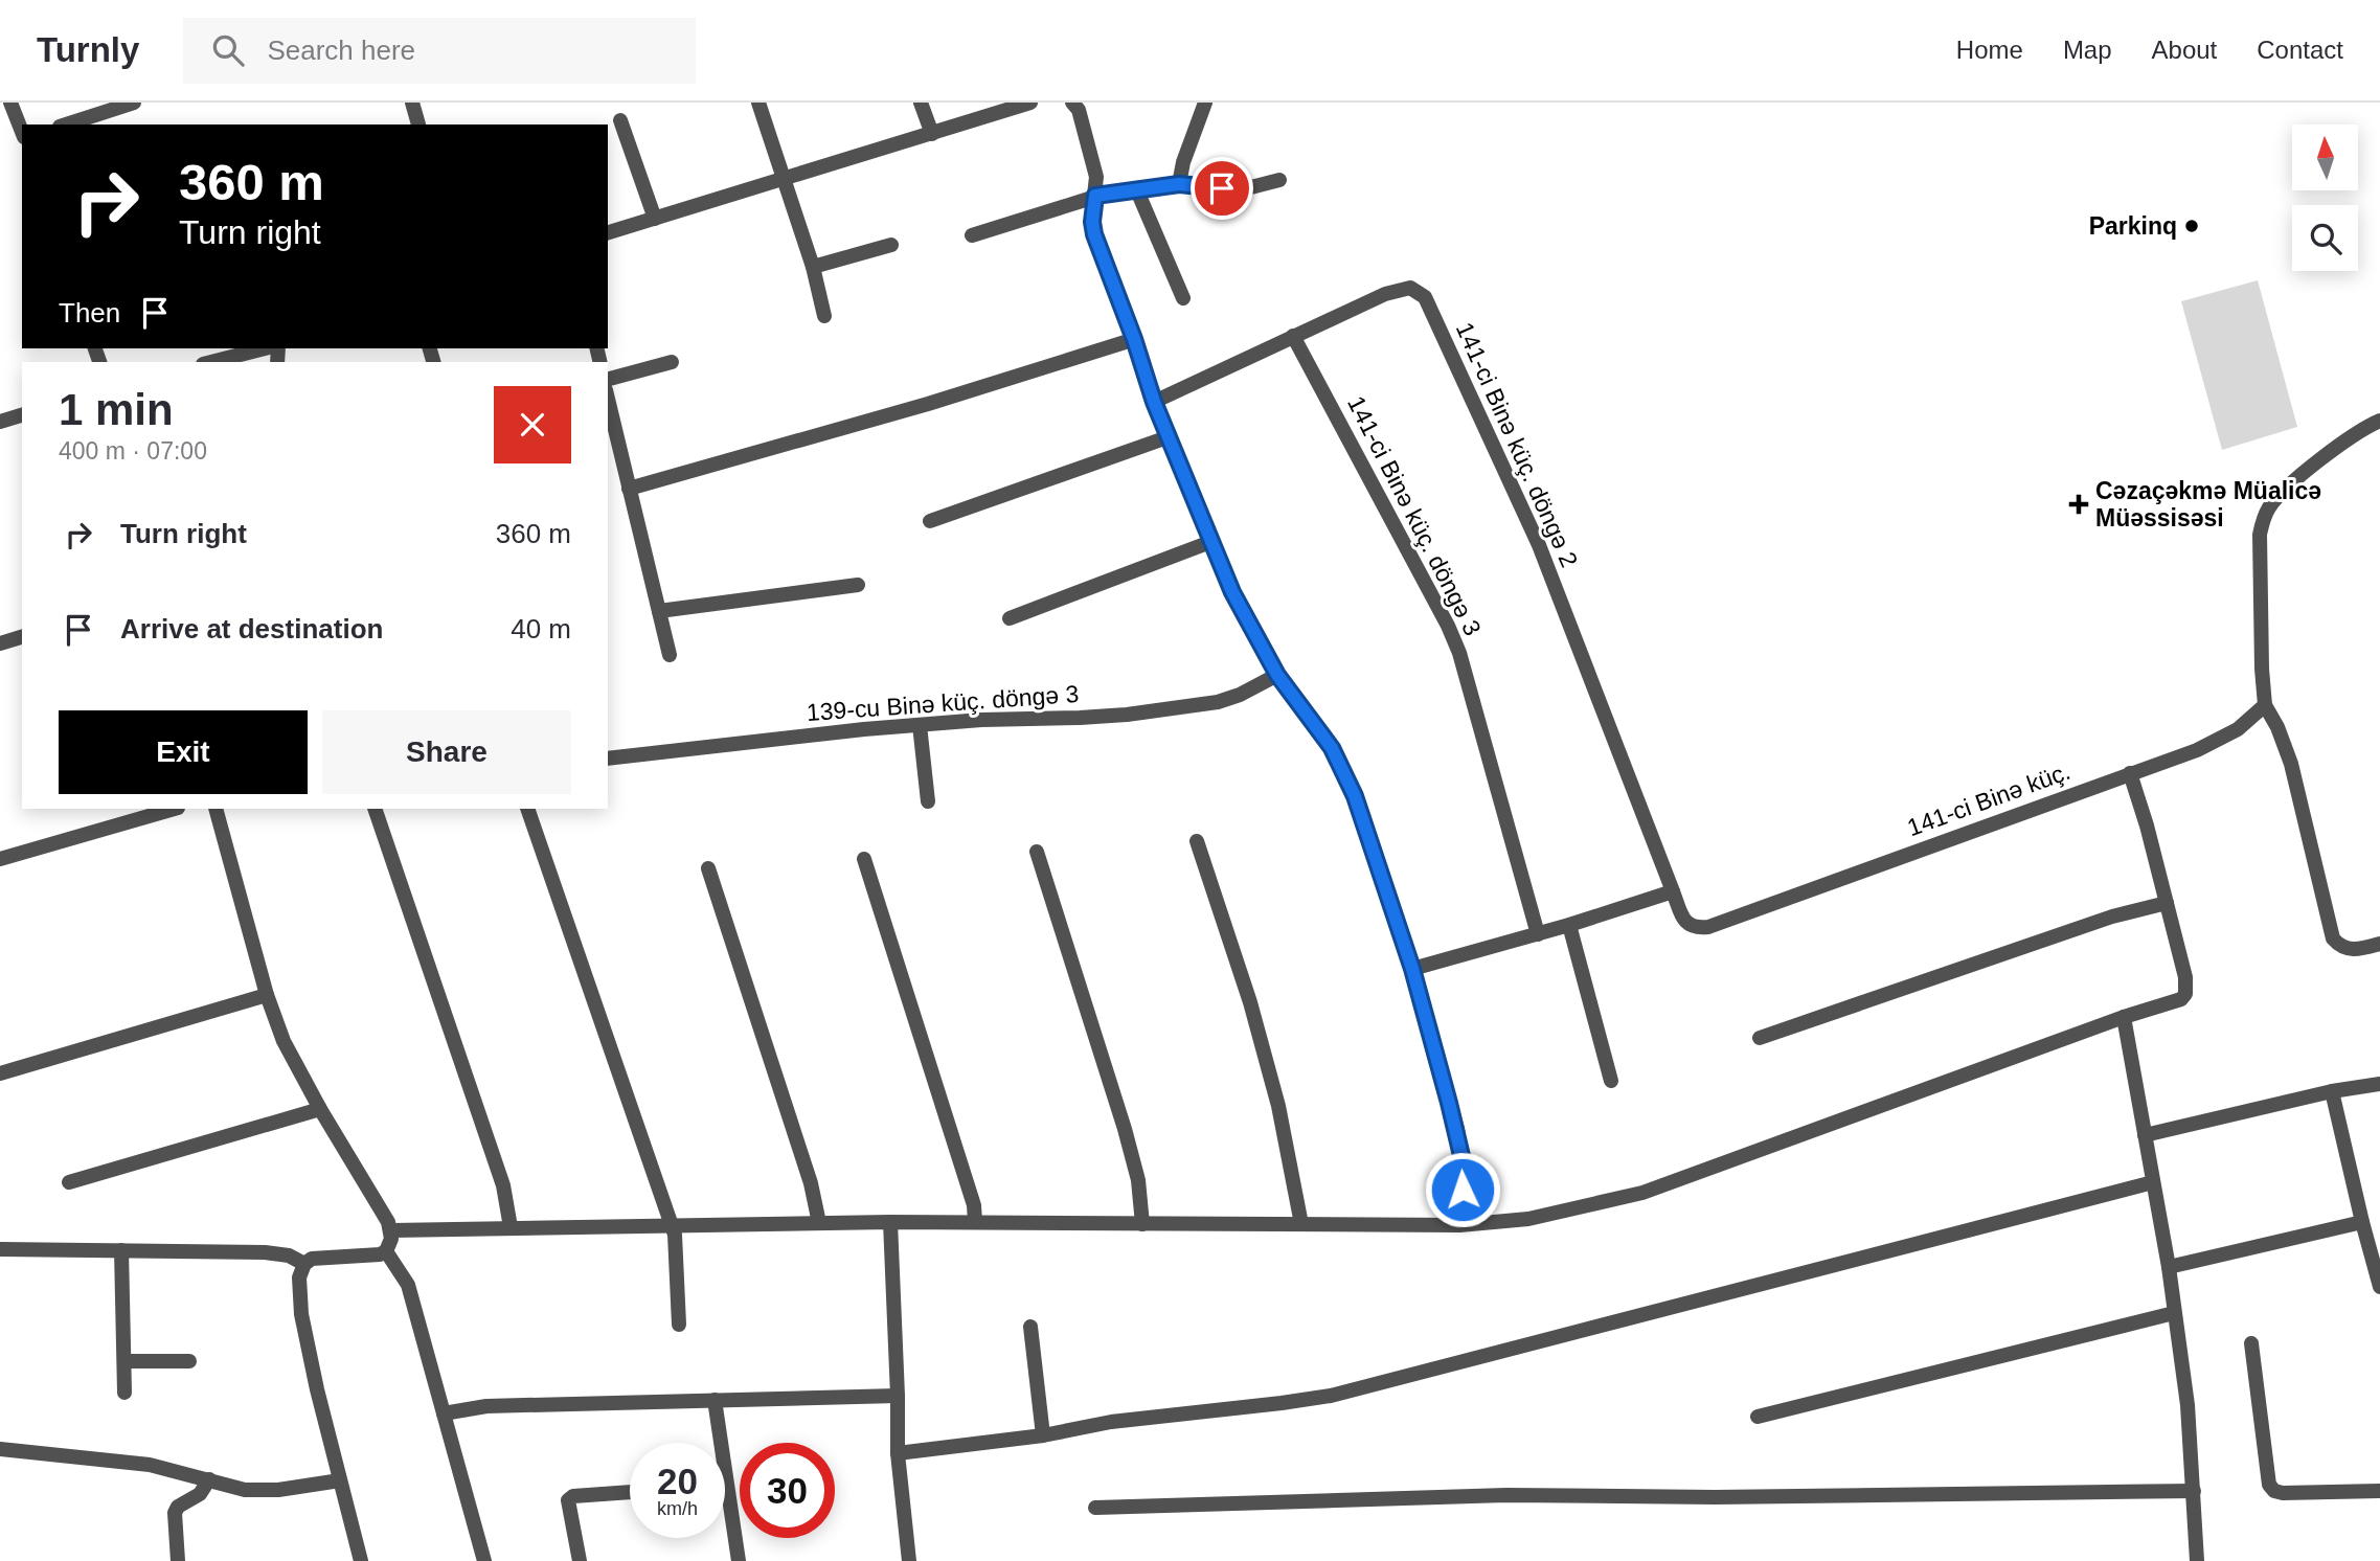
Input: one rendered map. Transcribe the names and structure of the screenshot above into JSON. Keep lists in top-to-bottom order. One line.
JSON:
{"streets":{"street":["141-ci Binə küç. döngə 2","141-ci Binə küç. döngə 3","139-cu Binə küç. döngə 3","141-ci Binə küç."]},"crossings":[["141-ci Binə küç. döngə 2","141-ci Binə küç. döngə 3"],["141-ci Binə küç. döngə 2","141-ci Binə küç."]],"places":{"other":["Parkinq"],"health":["Cəzaçəkmə Müalicə Müəssisəsi"]},"north":"top","page":{"header":"Turnly","search":"Search here","nav":["Home","Map","About","Contact"],"turn":["360 m","Turn right"],"then":"Then","heading":["1 min","400 m · 07:00"],"list":[{"name":"Turn right","value":"360 m"},{"name":"Arrive at destination","value":"40 m"}],"buttons":["Exit","Share"],"speed":"20 km/h","limit":"30"}}
